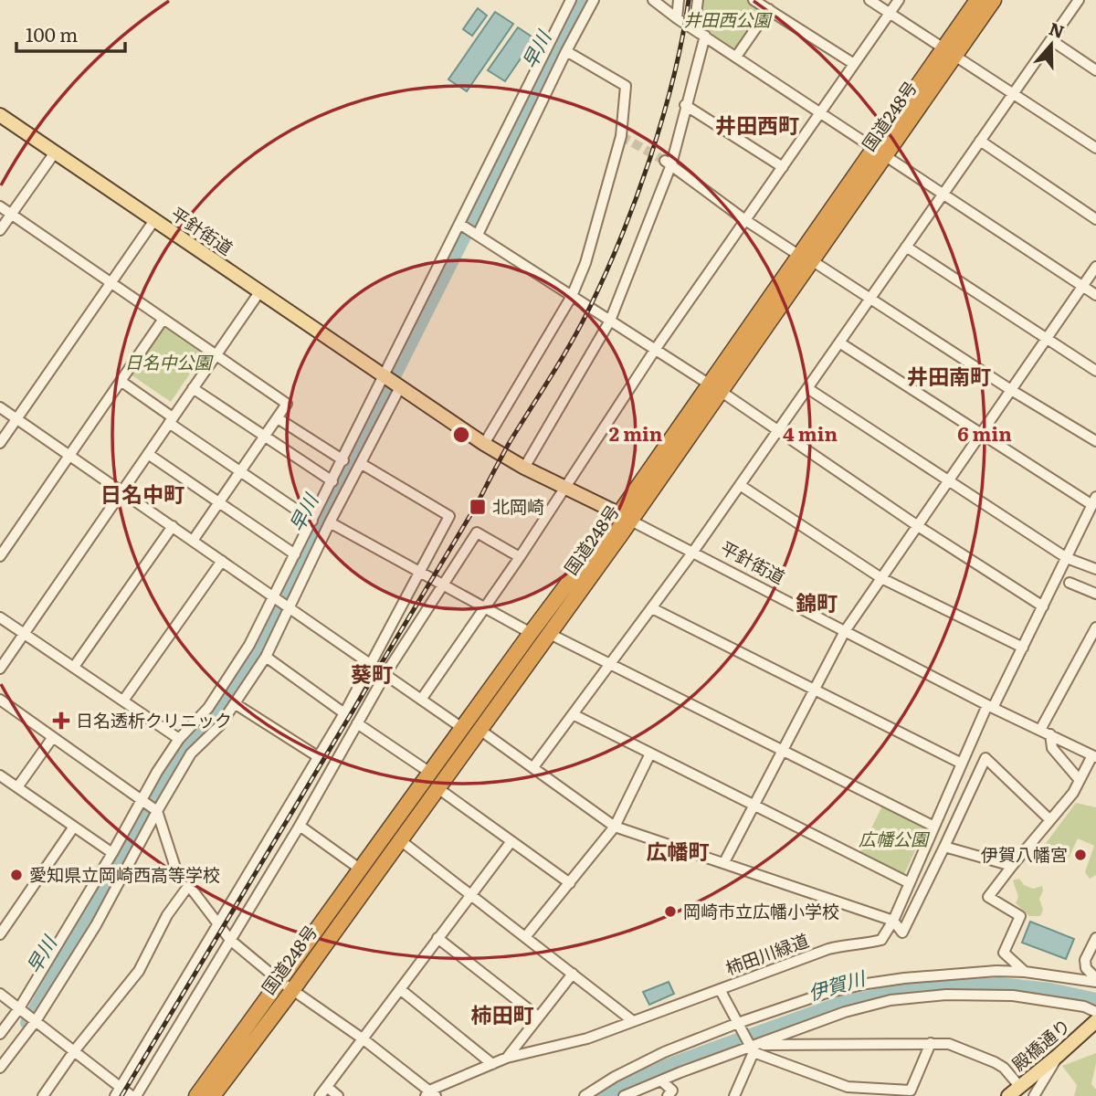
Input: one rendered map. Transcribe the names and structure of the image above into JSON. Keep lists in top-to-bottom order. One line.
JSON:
{"streets":{"highway":["国道248号"],"main road":["平針街道","殿橋通り"],"street":["柿田川緑道"]},"crossings":[["国道248号","平針街道"],["平針街道","柿田川緑道"]],"districts":["井田西町","井田南町","日名中町","錦町","葵町","広幡町","柿田町"],"water":["早川","伊賀川"],"parks":["井田西公園","日名中公園","広幡公園"],"places":{"transit":["北岡崎"],"health":["日名透析クリニック"],"other":["伊賀八幡宮","愛知県立岡崎西高等学校","岡崎市立広幡小学校"]},"scale_bar":"100 m","north":"top","rings":["2 min","4 min","6 min"]}
